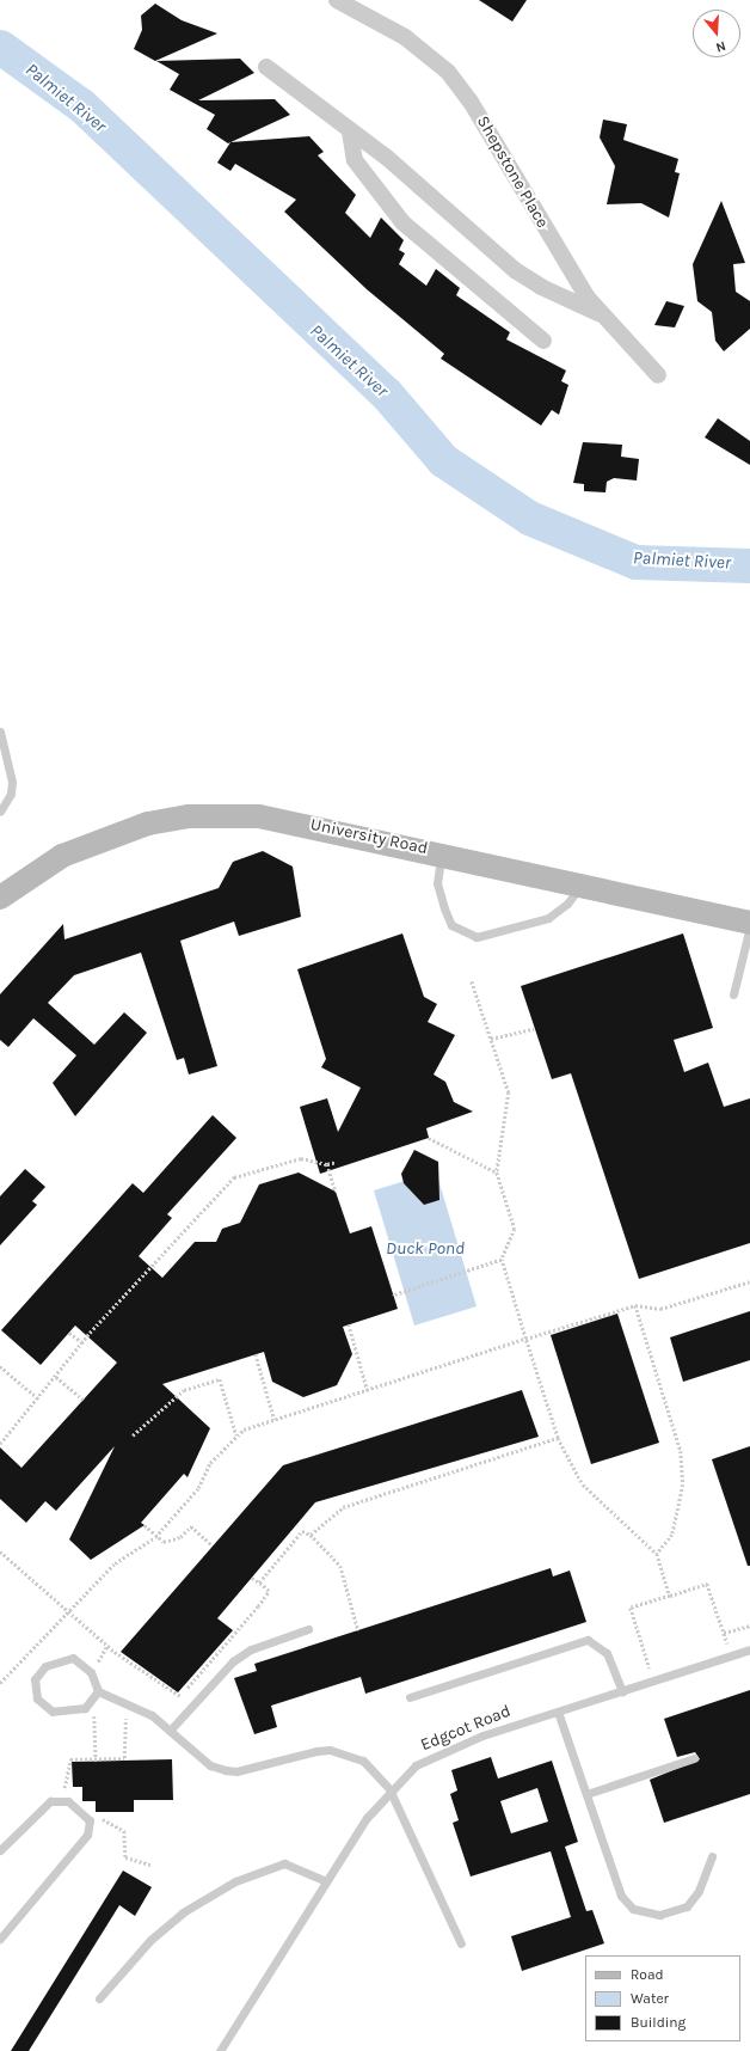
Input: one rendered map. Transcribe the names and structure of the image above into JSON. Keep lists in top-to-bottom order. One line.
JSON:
{"streets":{"street":["Shepstone Place","University Road"],"lane":["Edgcot Road"]},"water":["Palmiet River","Duck Pond"],"legend":["Road","Water","Building"],"north":"bottom"}
